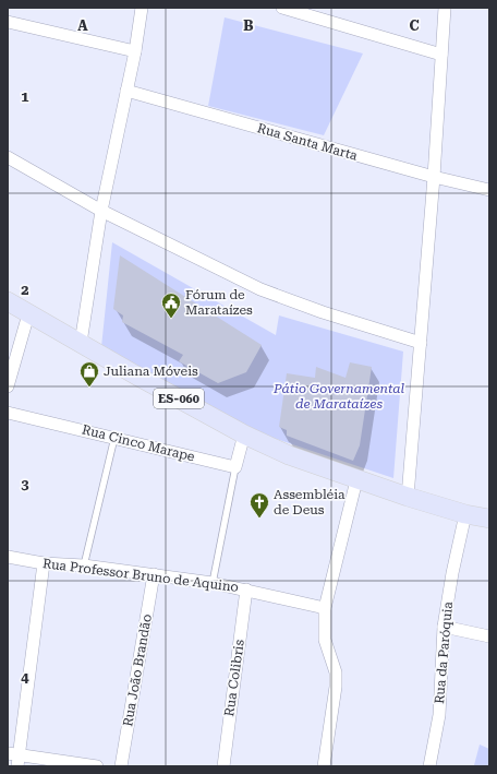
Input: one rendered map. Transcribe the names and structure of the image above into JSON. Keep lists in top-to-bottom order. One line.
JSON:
{"streets":{"main road":["ES-060"],"street":["Rua Santa Marta","Rua Cinco Marape","Rua Professor Bruno de Aquino","Rua da Paróquia","Rua João Brandão","Rua Colibris"]},"crossings":[["ES-060","Rua da Paróquia"],["Rua Professor Bruno de Aquino","Rua João Brandão"],["Rua Professor Bruno de Aquino","Rua Colibris"]],"parks":["Pátio Governamental de Marataízes"],"places":{"public building":["Fórum de Marataízes"],"shop":["Juliana Móveis"],"church":["Assembléia de Deus"]},"grid":{"columns":["A","B","C"],"rows":["1","2","3","4"]}}
